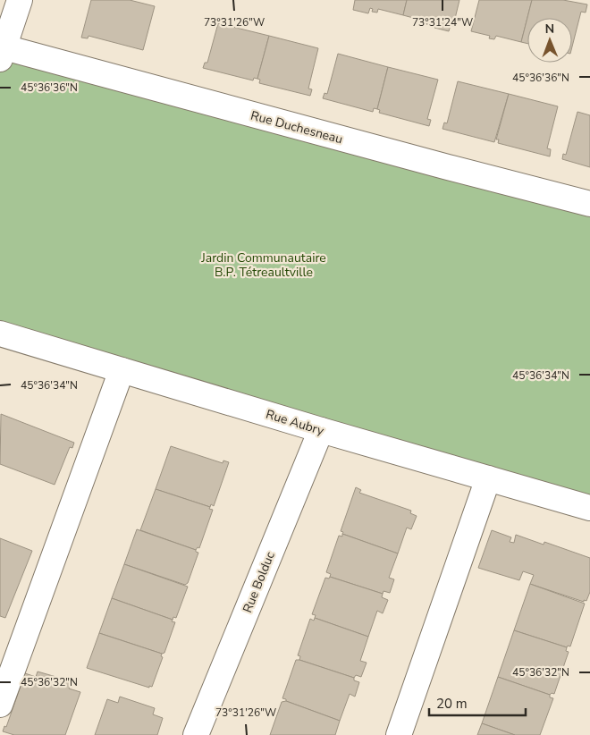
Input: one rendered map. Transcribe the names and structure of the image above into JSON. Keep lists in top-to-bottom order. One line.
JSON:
{"streets":{"street":["Rue Duchesneau","Rue Aubry","Rue Bolduc"]},"crossings":[["Rue Aubry","Rue Bolduc"]],"parks":["Jardin Communautaire B.P. Tétreaultville"],"scale_bar":"20 m","north":"top","coordinates":["73°31'26\"W","73°31'24\"W","45°36'36\"N","45°36'34\"N","45°36'32\"N"]}
